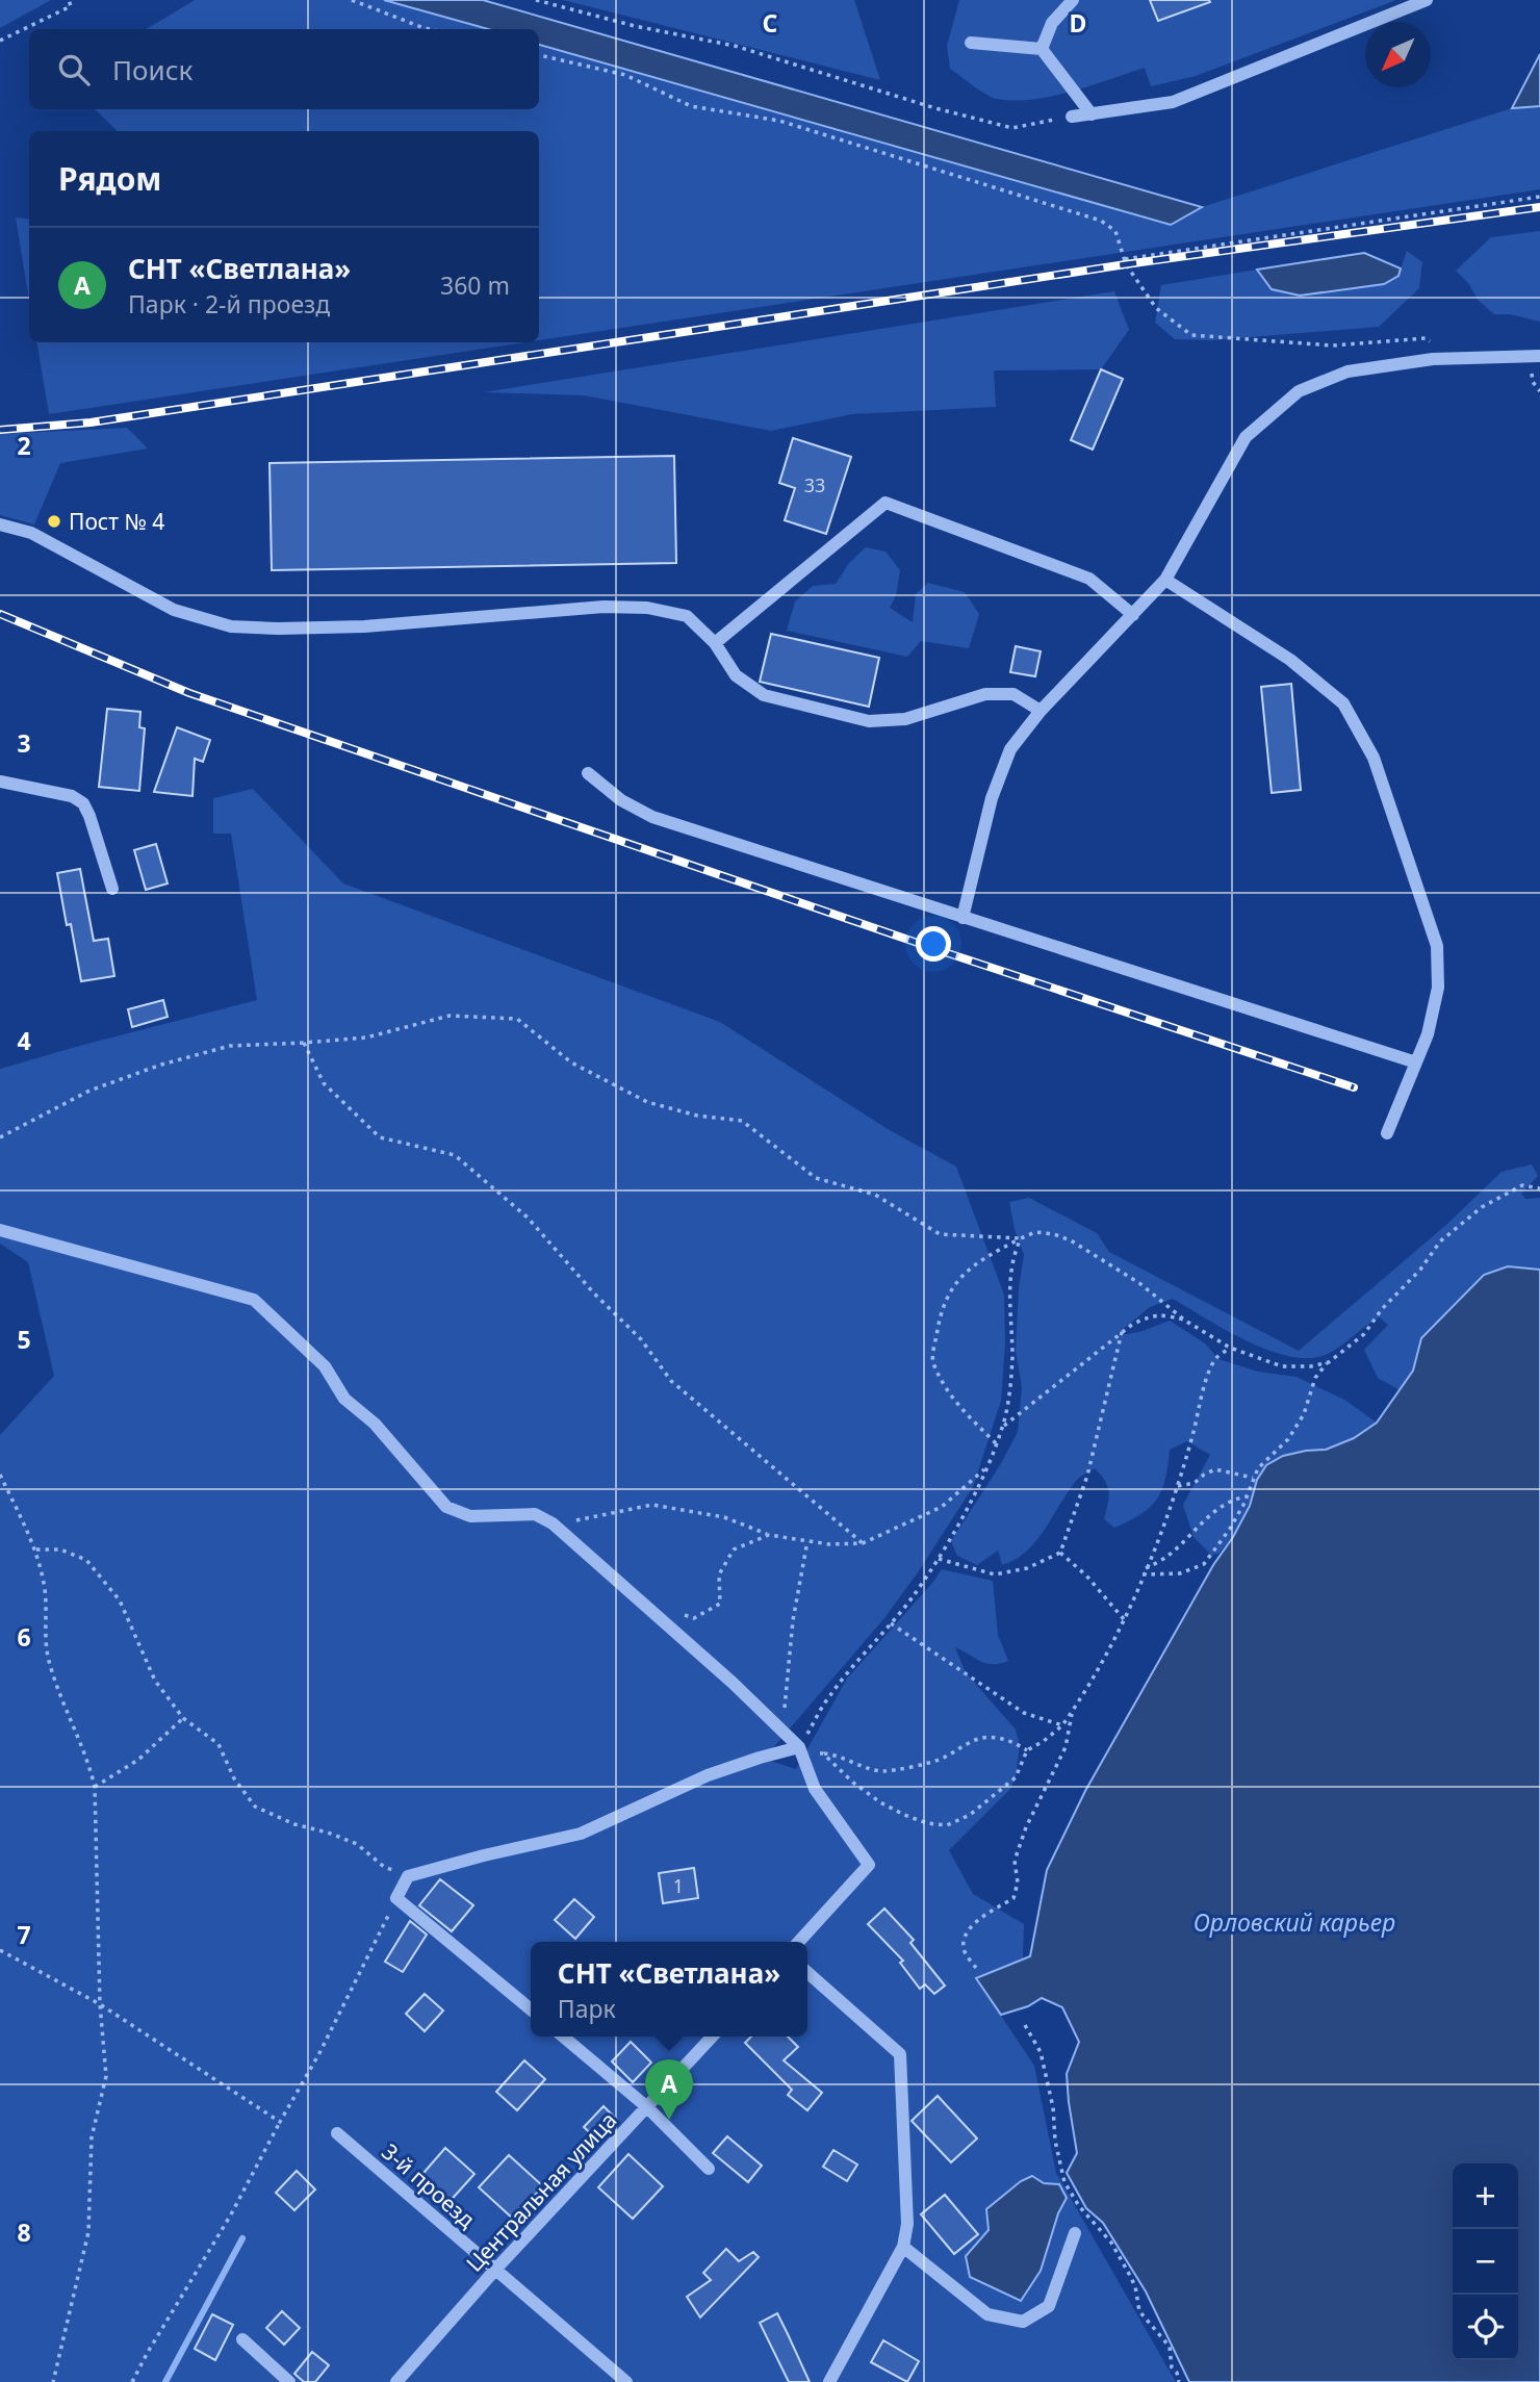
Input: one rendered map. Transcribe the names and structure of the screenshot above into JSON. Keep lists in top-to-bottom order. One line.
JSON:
{"streets":{"street":["3-й проезд","Центральная улица"]},"crossings":[["3-й проезд","Центральная улица"]],"water":["Орловский карьер"],"places":["Пост № 4"],"house_numbers":["33","1"],"north":"bottom left","page":{"search":"Поиск","heading":"Рядом","list":[{"mark":"A","name":"СНТ «Светлана»","note":"Парк · 2-й проезд","value":"360 m"}],"popup":["СНТ «Светлана»","Парк"],"pins":"A","map_buttons":["+","−"]},"grid":{"columns":["C","D"],"rows":["2","3","4","5","6","7","8"]}}
